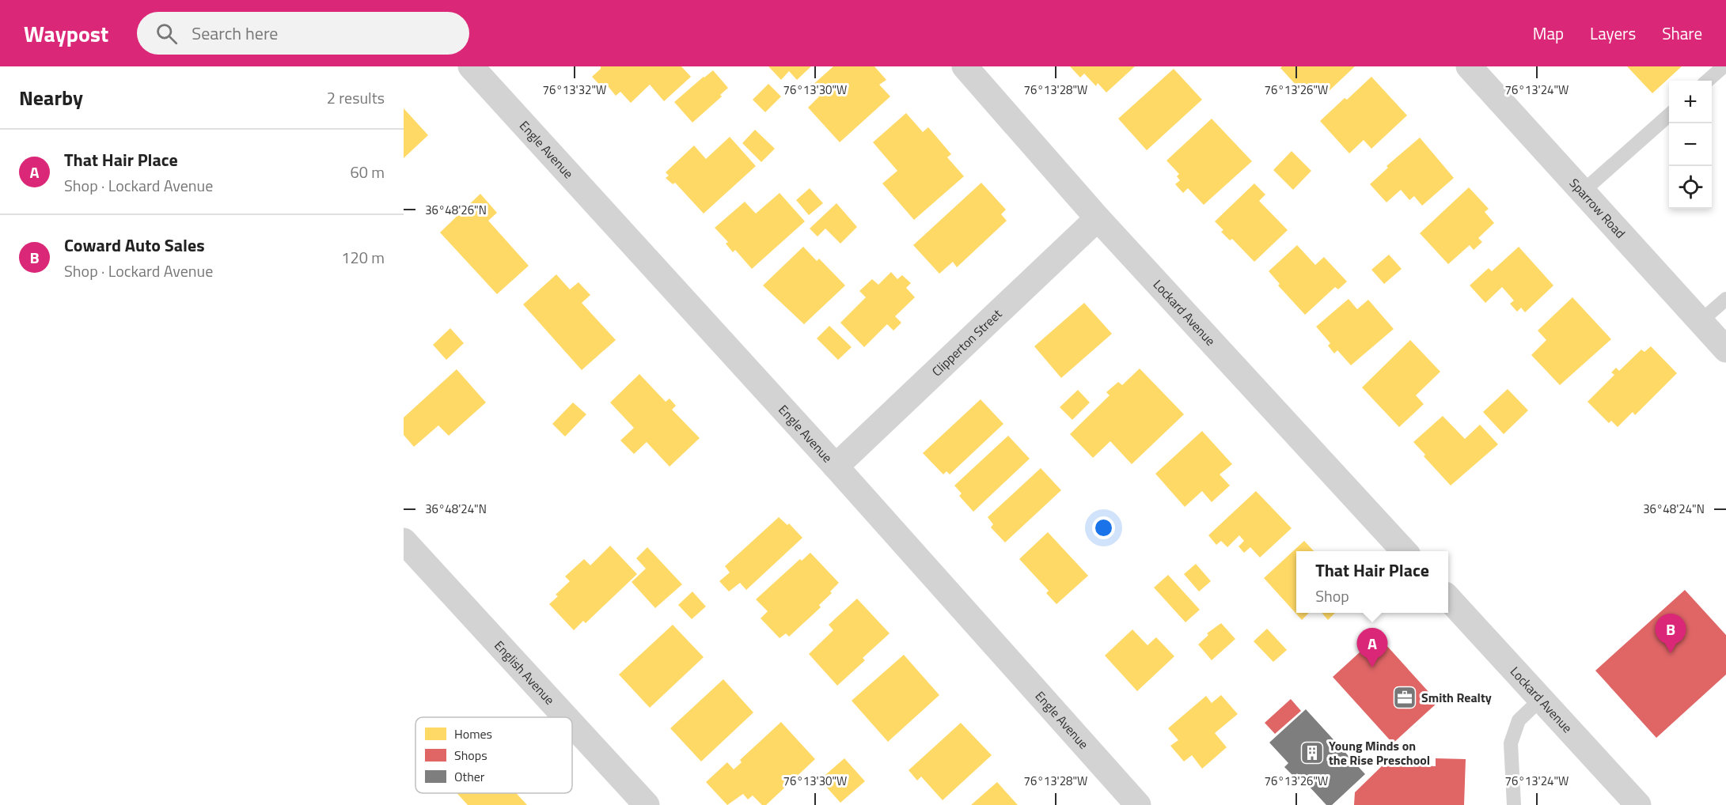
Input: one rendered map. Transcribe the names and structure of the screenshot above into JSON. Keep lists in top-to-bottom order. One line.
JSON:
{"streets":{"street":["Engle Avenue","Sparrow Road","Lockard Avenue","Clipperton Street","English Avenue"]},"crossings":[["Engle Avenue","Clipperton Street"],["Lockard Avenue","Clipperton Street"]],"places":{"office":["Smith Realty"],"building":["Young Minds on the Rise Preschool"]},"legend":["Homes","Shops","Other"],"page":{"header":"Waypost","search":"Search here","nav":["Map","Layers","Share"],"heading":["Nearby","2 results"],"map_buttons":["+","−"],"list":[{"mark":"A","name":"That Hair Place","note":"Shop · Lockard Avenue","value":"60 m"},{"mark":"B","name":"Coward Auto Sales","note":"Shop · Lockard Avenue","value":"120 m"}],"popup":["That Hair Place","Shop"],"pins":["B","A"]},"coordinates":["76°13'32\"W","76°13'30\"W","76°13'28\"W","76°13'26\"W","76°13'24\"W","36°48'26\"N","36°48'24\"N"]}
